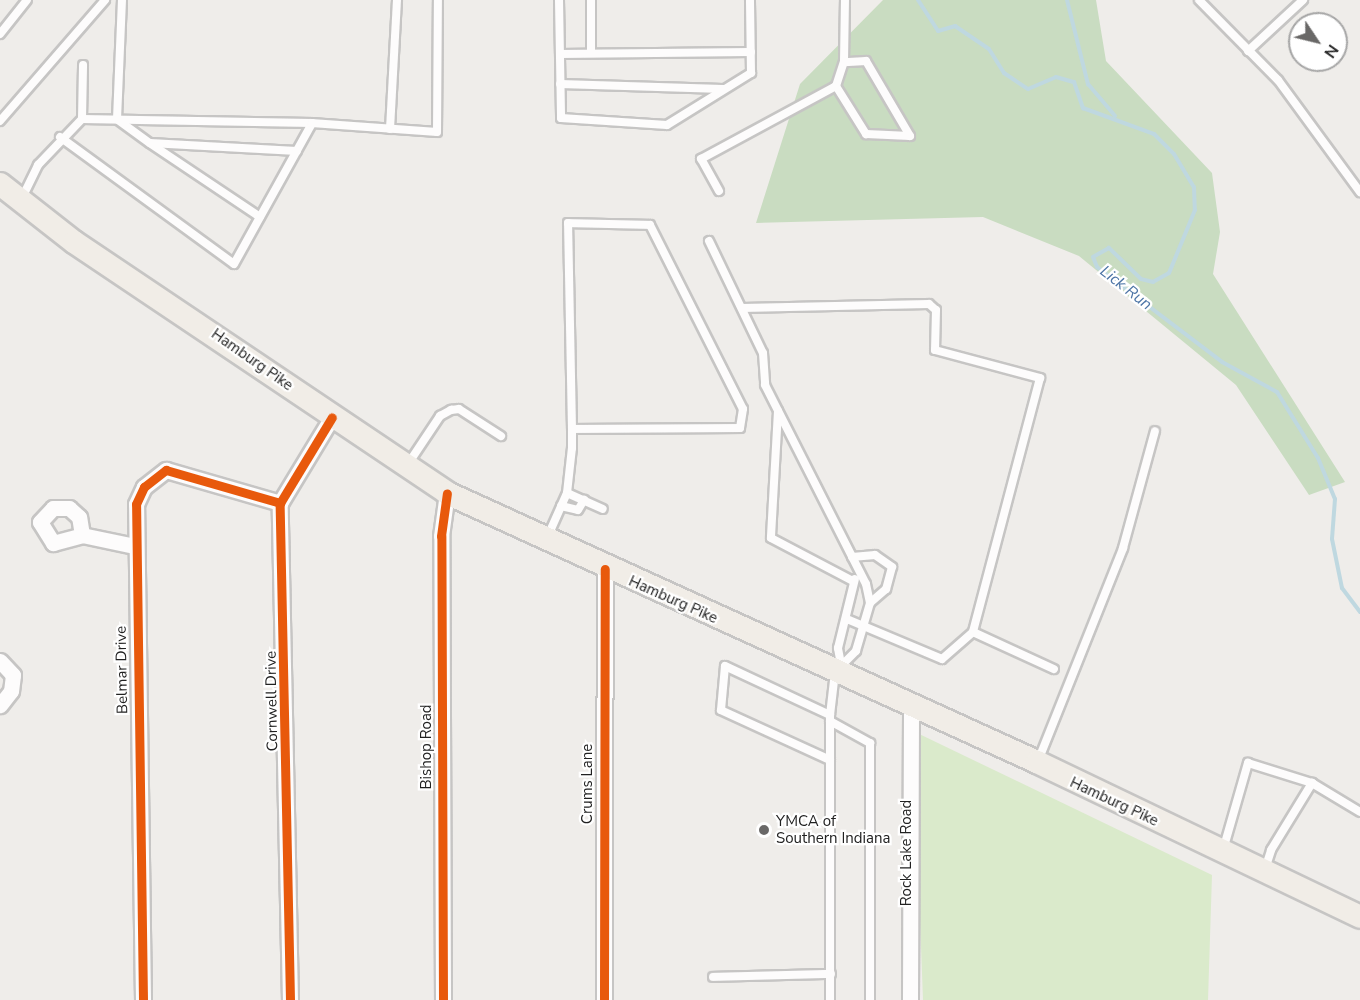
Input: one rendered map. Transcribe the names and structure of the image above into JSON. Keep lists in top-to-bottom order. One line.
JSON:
{"streets":{"main road":["Hamburg Pike"],"street":["Belmar Drive","Cornwell Drive","Bishop Road","Crums Lane","Rock Lake Road"]},"crossings":[["Hamburg Pike","Bishop Road"],["Hamburg Pike","Crums Lane"],["Hamburg Pike","Rock Lake Road"],["Belmar Drive","Cornwell Drive"]],"water":["Lick Run"],"places":["YMCA of Southern Indiana"],"north":"bottom right"}
